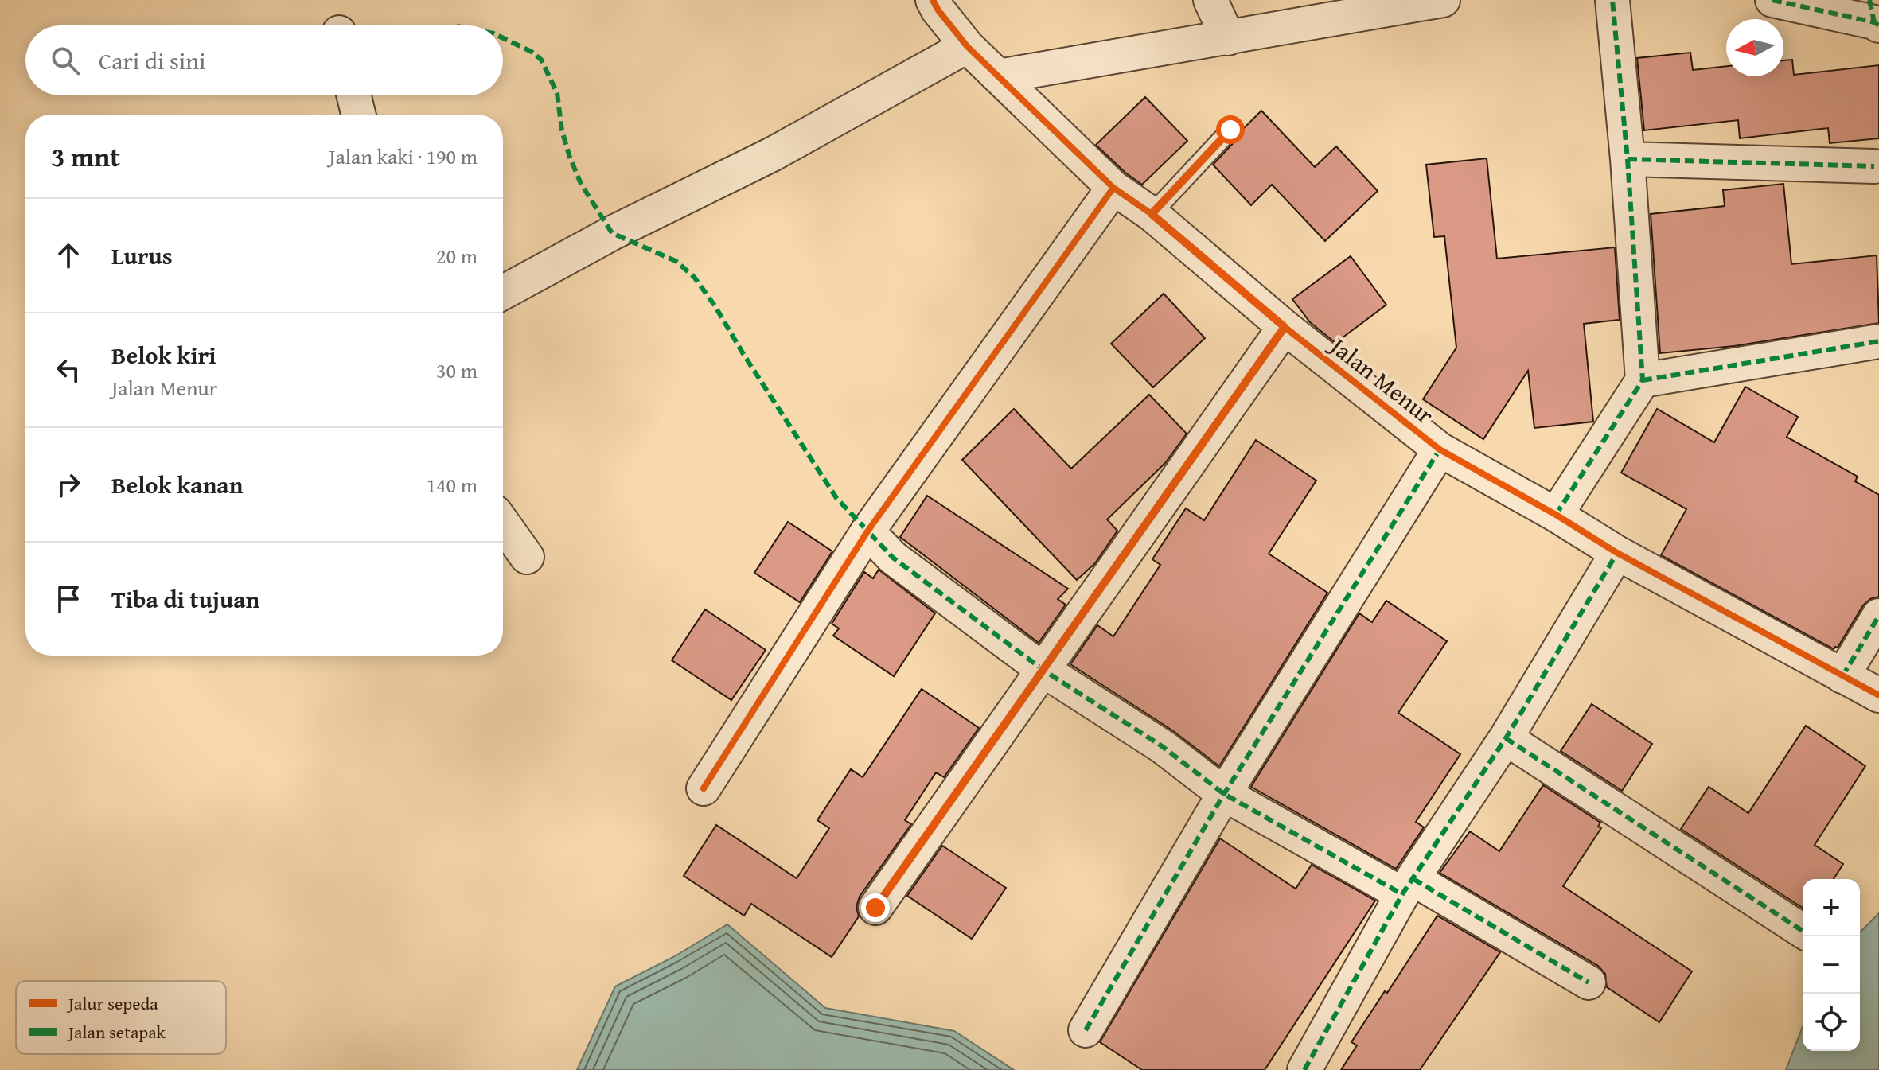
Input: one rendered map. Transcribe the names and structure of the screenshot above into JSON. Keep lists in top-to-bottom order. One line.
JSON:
{"streets":{"street":["Jalan Menur"]},"legend":["Jalur sepeda","Jalan setapak"],"north":"left","page":{"search":"Cari di sini","heading":["3 mnt","Jalan kaki · 190 m"],"list":[["Lurus","20 m"],["Belok kiri","Jalan Menur","30 m"],["Belok kanan","140 m"],"Tiba di tujuan"],"map_buttons":["+","−"]}}
